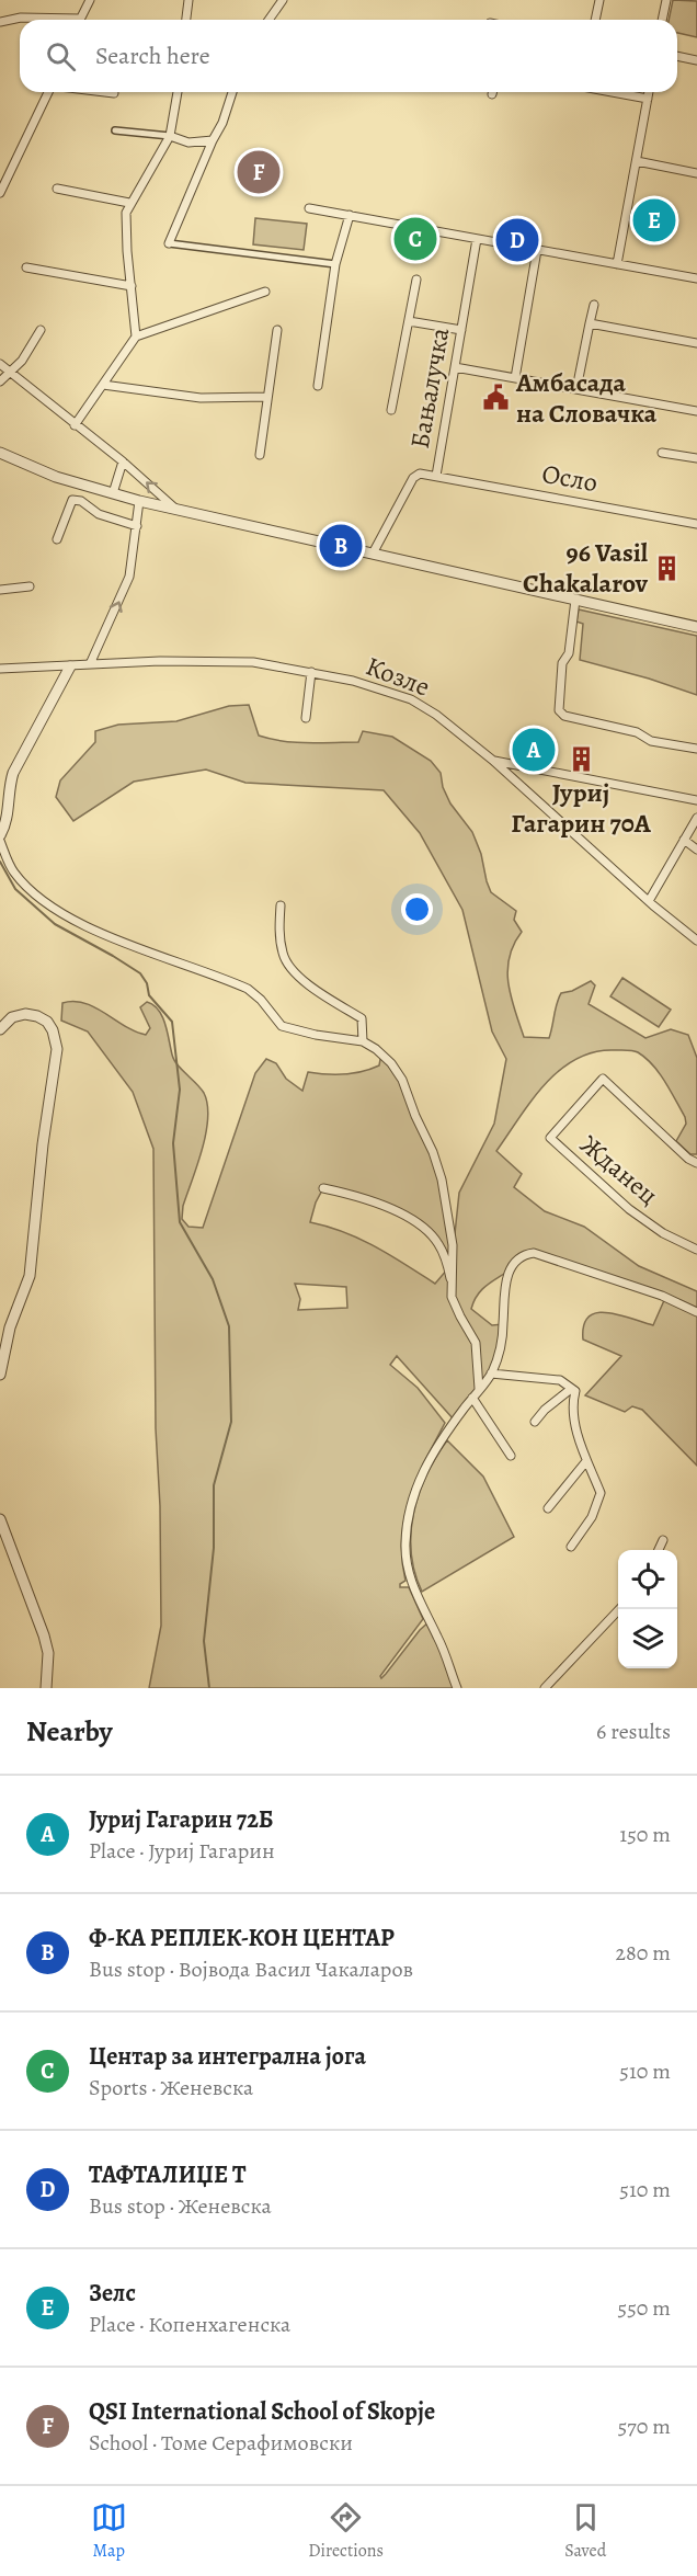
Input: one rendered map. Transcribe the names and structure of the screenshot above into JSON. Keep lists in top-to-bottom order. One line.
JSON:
{"streets":{"street":["Бањалучка","Осло","Козле","Жданец"]},"crossings":[["Бањалучка","Осло"]],"places":{"public building":["Амбасада на Словачка"],"building":["96 Vasil Chakalarov","Јуриј Гагарин 70А"]},"page":{"search":"Search here","pins":["F","E","C","D","B","A"],"heading":["Nearby","6 results"],"list":[{"mark":"A","name":"Јуриј Гагарин 72Б","note":"Place · Јуриј Гагарин","value":"150 m"},{"mark":"B","name":"Ф-КА РЕПЛЕК-КОН ЦЕНТАР","note":"Bus stop · Војвода Васил Чакаларов","value":"280 m"},{"mark":"C","name":"Центар за интегрална јога","note":"Sports · Женевска","value":"510 m"},{"mark":"D","name":"ТАФТАЛИЏЕ Т","note":"Bus stop · Женевска","value":"510 m"},{"mark":"E","name":"Зелс","note":"Place · Копенхагенска","value":"550 m"},{"mark":"F","name":"QSI International School of Skopje","note":"School · Томе Серафимовски","value":"570 m"}],"nav":["Map","Directions","Saved"]}}
